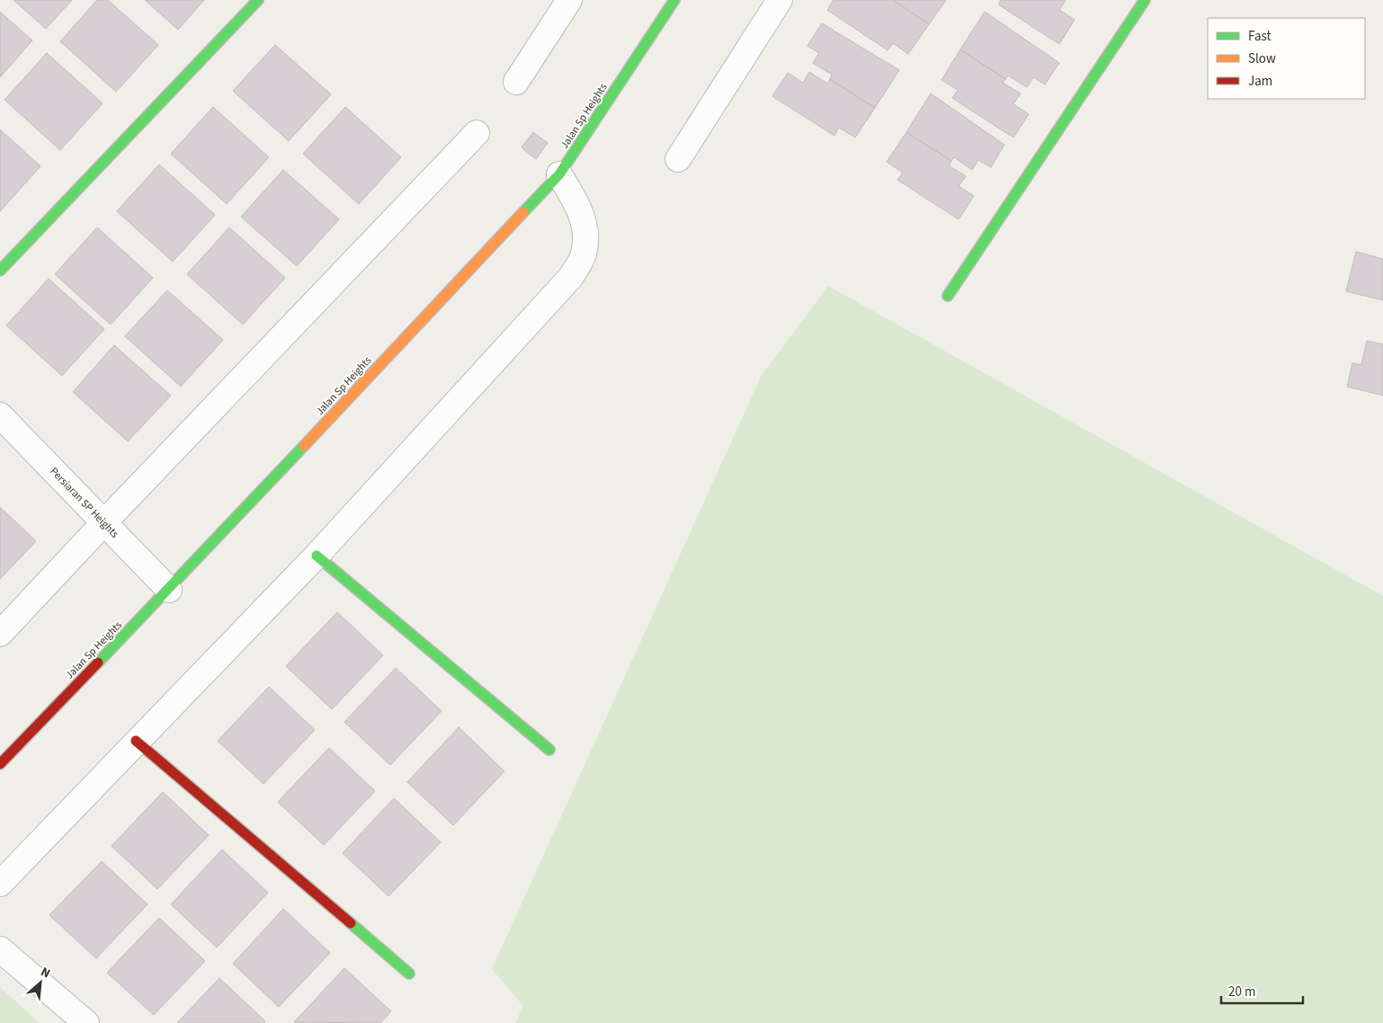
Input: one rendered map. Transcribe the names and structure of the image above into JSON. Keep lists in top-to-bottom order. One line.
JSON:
{"streets":{"street":["Jalan Sp Heights","Persiaran SP Heights"]},"crossings":[["Jalan Sp Heights","Persiaran SP Heights"]],"legend":["Fast","Slow","Jam"],"scale_bar":"20 m","north":"top right"}
